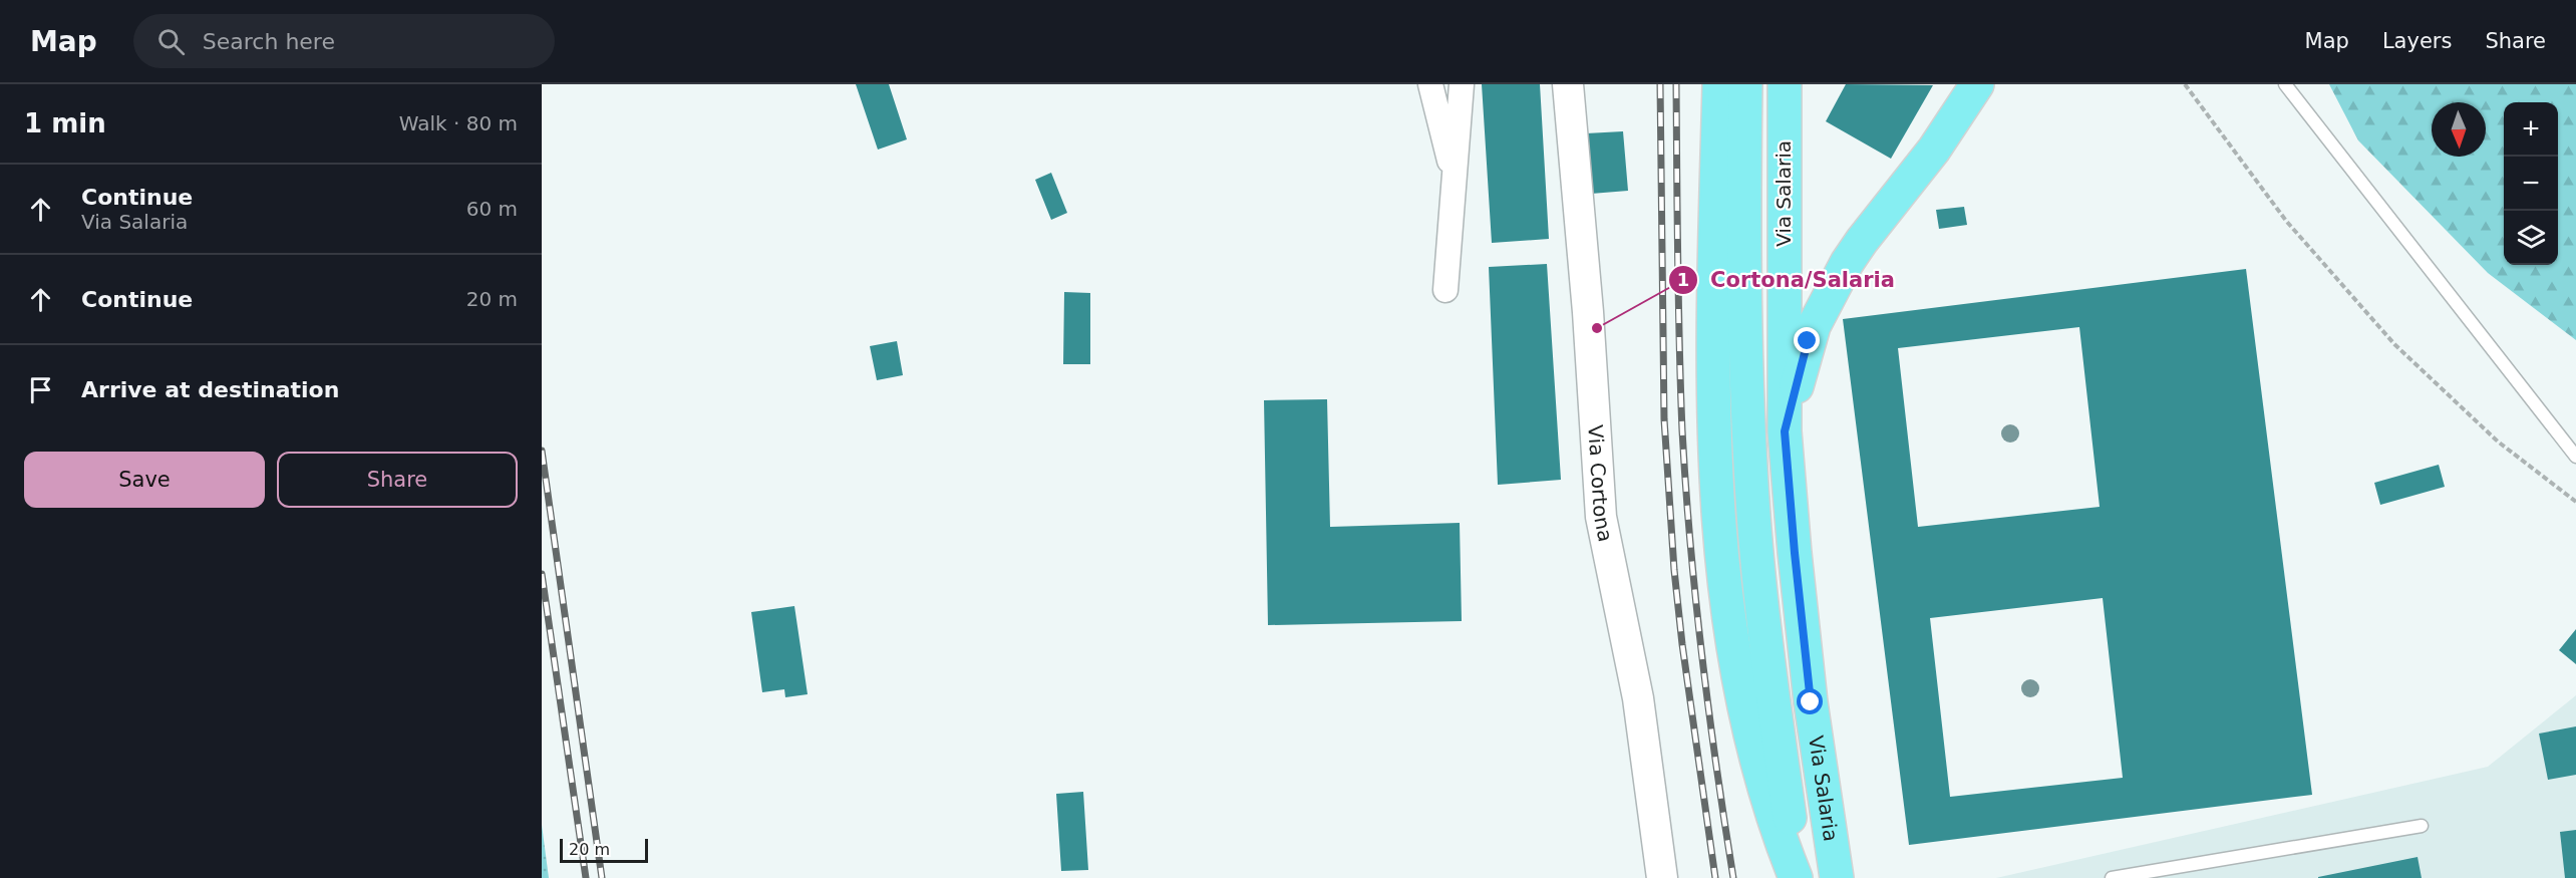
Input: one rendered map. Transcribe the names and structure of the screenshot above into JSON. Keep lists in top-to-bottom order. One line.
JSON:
{"streets":{"main road":["Via Salaria"],"street":["Via Cortona"]},"places":["Cortona/Salaria"],"scale_bar":"20 m","north":"bottom","page":{"header":"Map","search":"Search here","nav":["Map","Layers","Share"],"heading":["1 min","Walk · 80 m"],"map_buttons":["+","−"],"list":[["Continue","Via Salaria","60 m"],["Continue","20 m"],"Arrive at destination"],"buttons":["Save","Share"],"scale":"20 m"}}
